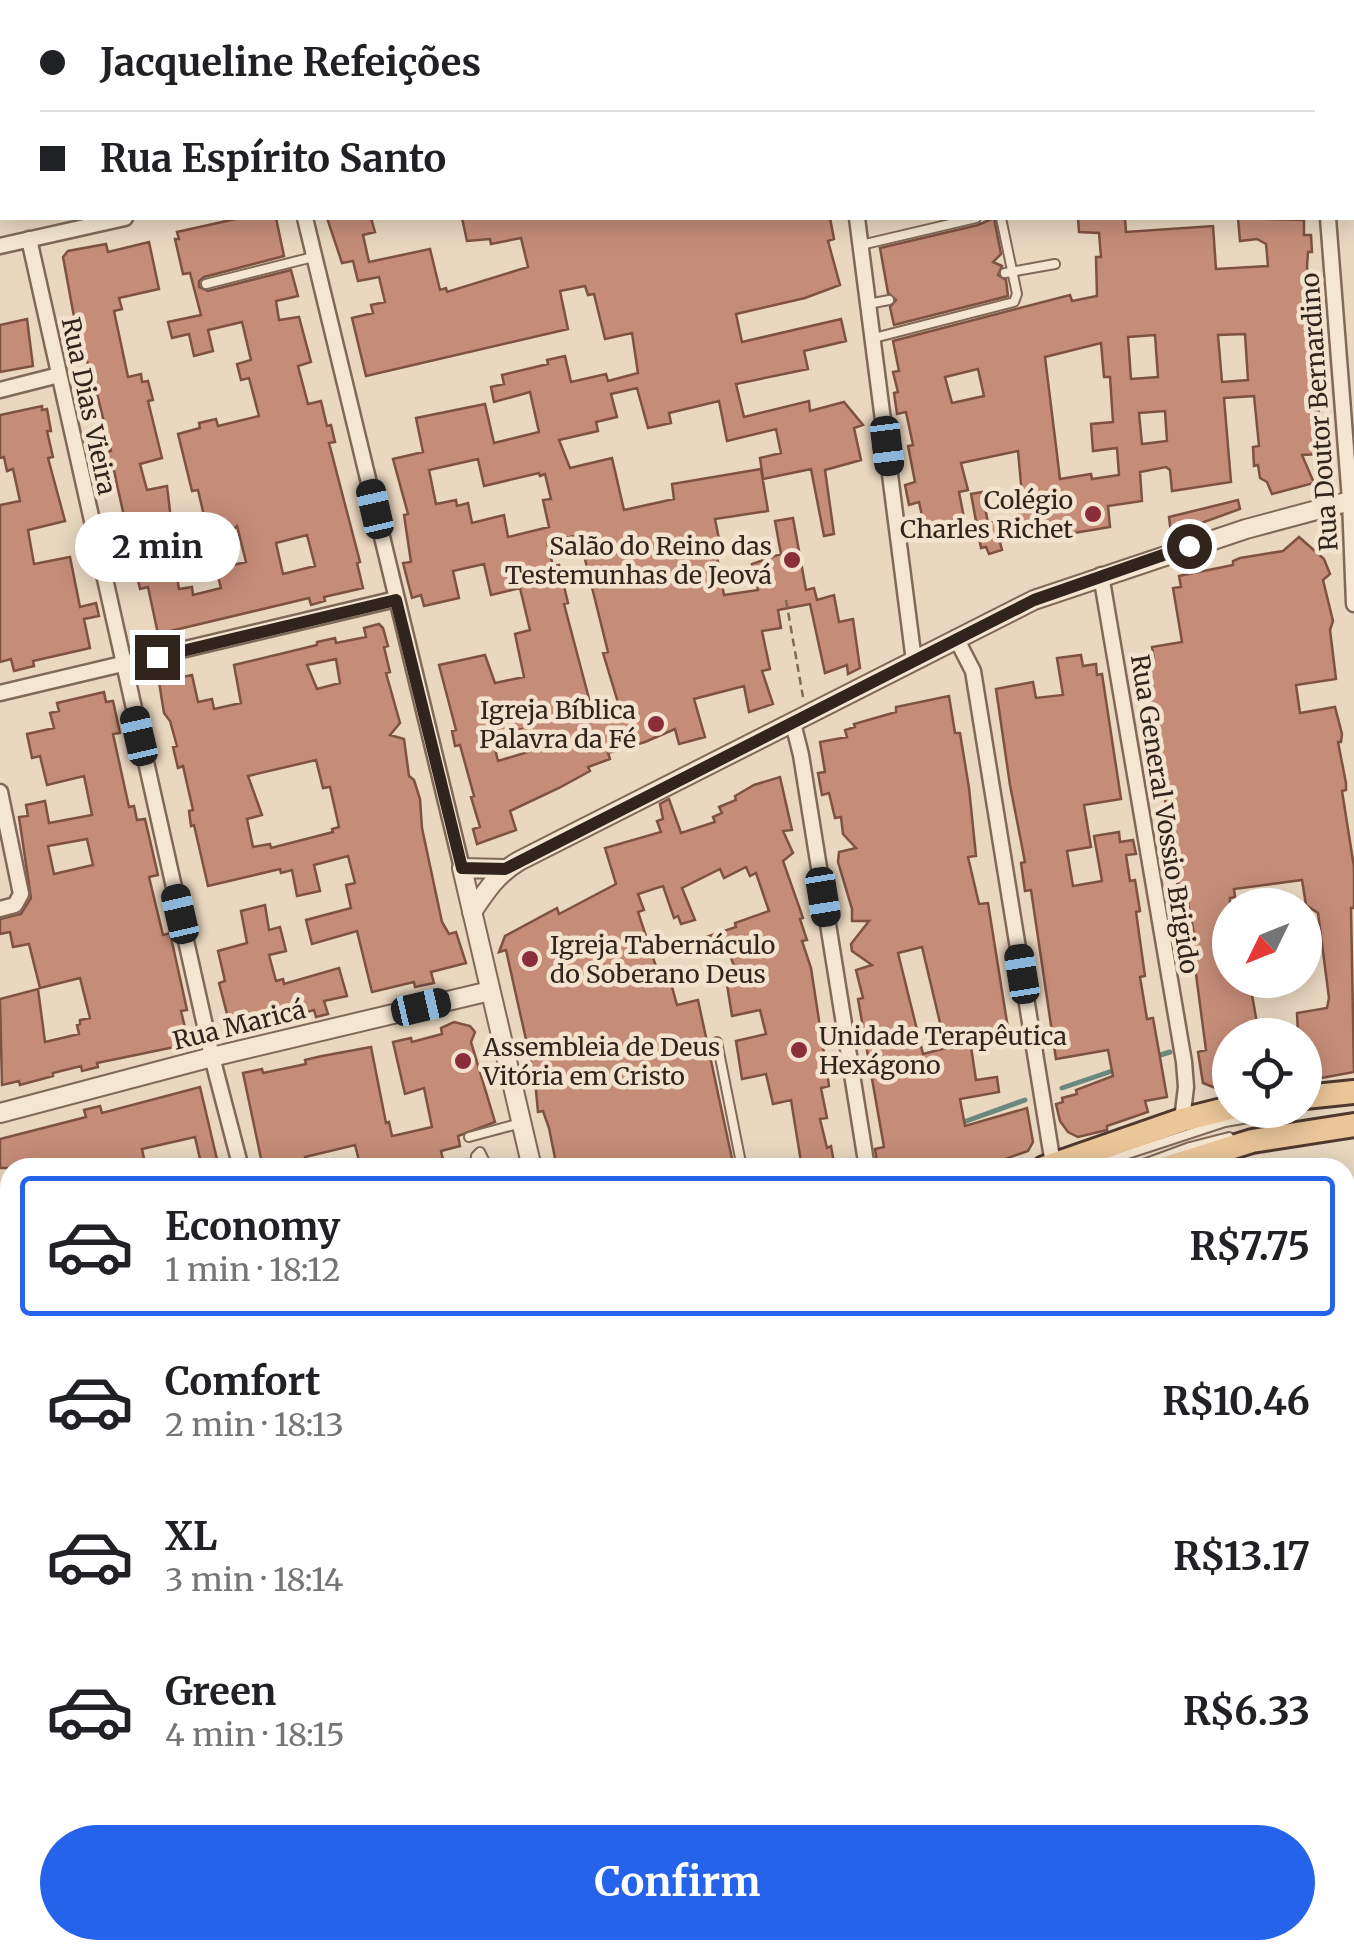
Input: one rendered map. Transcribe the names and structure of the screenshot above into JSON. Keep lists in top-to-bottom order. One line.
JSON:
{"streets":{"street":["Rua Dias Vieira","Rua Doutor Bernardino","Rua General Vossio Brigido","Rua Maricá"]},"crossings":[["Rua Dias Vieira","Rua Maricá"]],"places":["Colégio Charles Richet","Salão do Reino das Testemunhas de Jeová","Igreja Bíblica Palavra da Fé","Igreja Tabernáculo do Soberano Deus","Unidade Terapêutica Hexágono","Assembleia de Deus Vitória em Cristo"],"north":"bottom left","page":{"banner":["Jacqueline Refeições","Rua Espírito Santo"],"bubble":"2 min","list":[{"name":"Economy","note":"1 min · 18:12","value":"R$7.75"},{"name":"Comfort","note":"2 min · 18:13","value":"R$10.46"},{"name":"XL","note":"3 min · 18:14","value":"R$13.17"},{"name":"Green","note":"4 min · 18:15","value":"R$6.33"}],"buttons":"Confirm"}}
